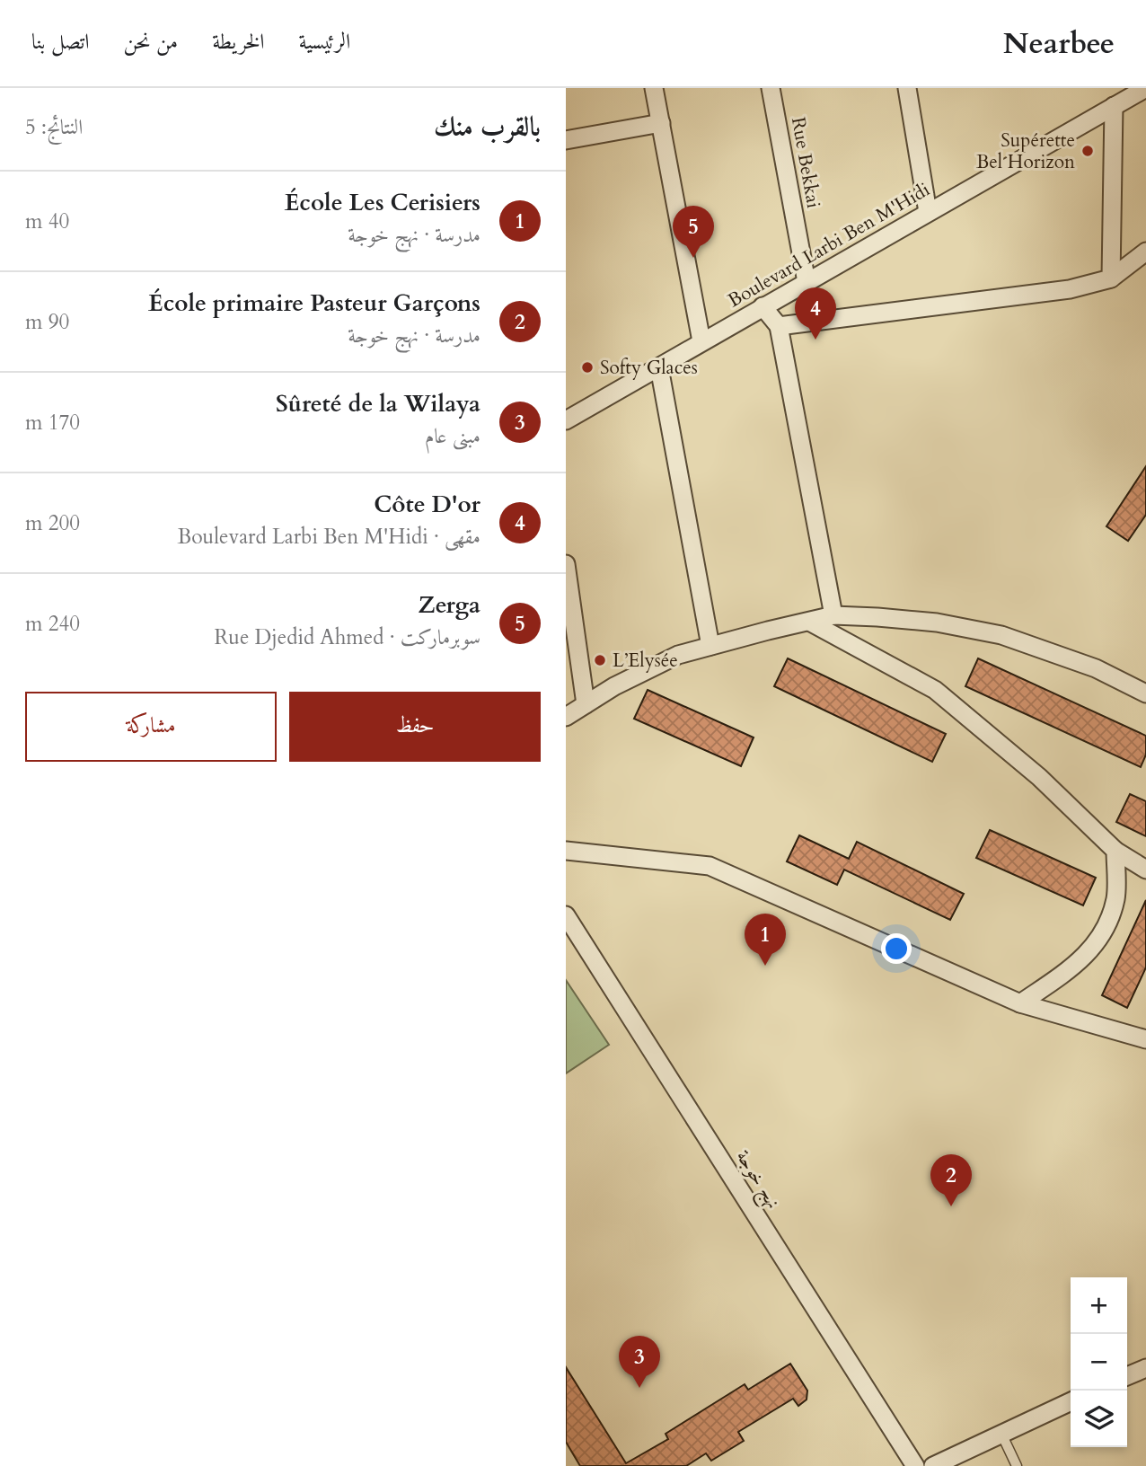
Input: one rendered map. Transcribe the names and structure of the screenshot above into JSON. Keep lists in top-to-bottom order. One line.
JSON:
{"streets":{"street":["Rue Bekkai","Boulevard Larbi Ben M'Hidi","نهج خوجة"]},"crossings":[["Rue Bekkai","Boulevard Larbi Ben M'Hidi"]],"places":["Supérette Bel Horizon","Softy Glaces","L’Elysée"],"page":{"header":"Nearbee","nav":["الرئيسية","الخريطة","من نحن","اتصل بنا"],"heading":["بالقرب منك","النتائج: 5"],"list":[{"mark":"1","name":"École Les Cerisiers","note":"مدرسة · نهج خوجة","value":"40 m"},{"mark":"2","name":"École primaire Pasteur Garçons","note":"مدرسة · نهج خوجة","value":"90 m"},{"mark":"3","name":"Sûreté de la Wilaya","note":"مبنى عام","value":"170 m"},{"mark":"4","name":"Côte D'or","note":"مقهى · Boulevard Larbi Ben M'Hidi","value":"200 m"},{"mark":"5","name":"Zerga","note":"سوبرماركت · Rue Djedid Ahmed","value":"240 m"}],"pins":["5","4","1","2","3"],"buttons":["حفظ","مشاركة"],"map_buttons":["+","−"]}}
